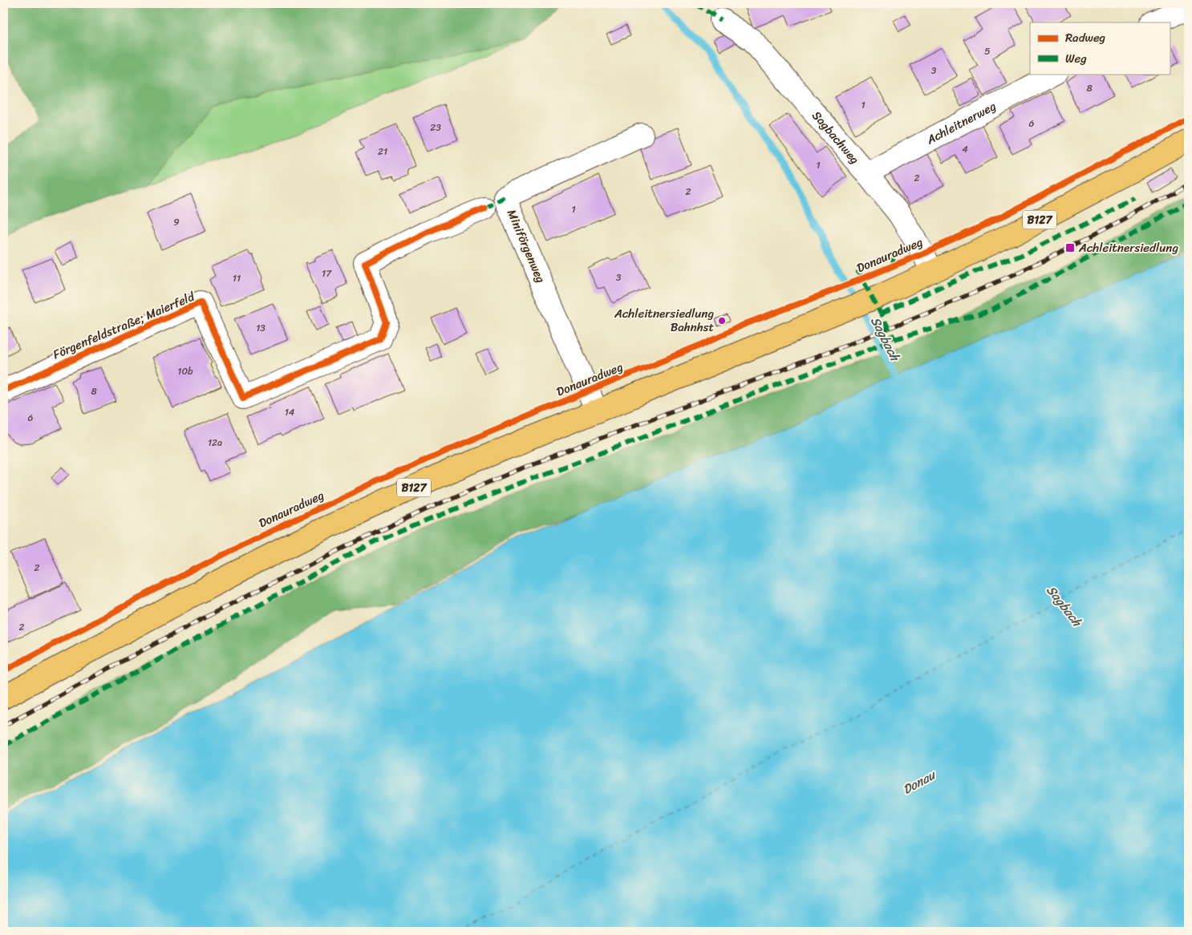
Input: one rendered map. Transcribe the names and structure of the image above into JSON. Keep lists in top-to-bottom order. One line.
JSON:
{"streets":{"main road":["B127"],"street":["Achleitnerweg","Sagbachweg","Miniförgenweg","Förgenfeldstraße; Maierfeld"],"cycle path":["Donauradweg"]},"crossings":[["Achleitnerweg","Sagbachweg"],["Sagbachweg","B127"],["B127","Miniförgenweg"]],"water":["Sagbach","Donau"],"places":{"transit":["Achleitnersiedlung"],"other":["Achleitnersiedlung Bahnhst"]},"house_numbers":["5","3","8","1","6","23","4","21","1","2","2","1","9","17","3","11","13","10b","8","14","6","12a","2","2"],"legend":["Radweg","Weg"]}
